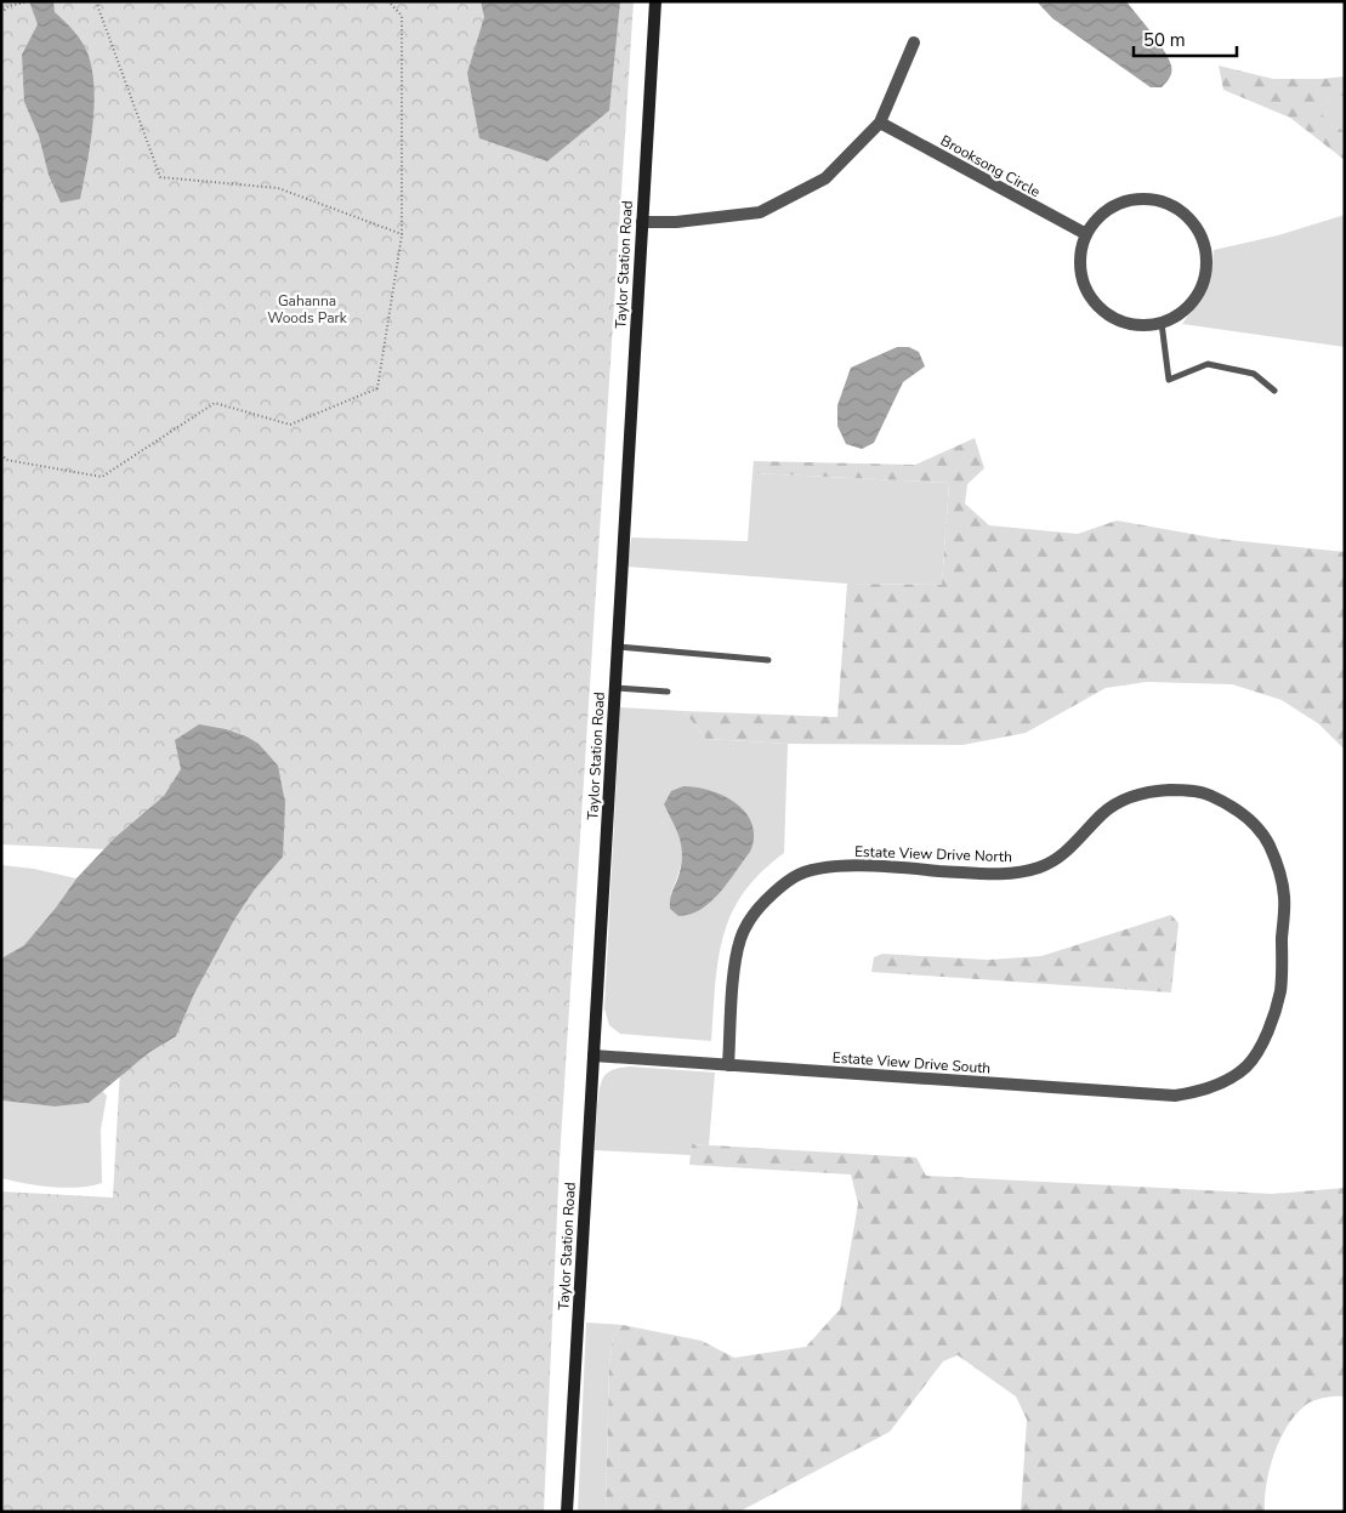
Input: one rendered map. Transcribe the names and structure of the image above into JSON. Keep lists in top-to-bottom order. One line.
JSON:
{"streets":{"main road":["Taylor Station Road"],"street":["Brooksong Circle","Estate View Drive North","Estate View Drive South"]},"crossings":[["Taylor Station Road","Estate View Drive South"],["Estate View Drive North","Estate View Drive South"]],"parks":["Gahanna Woods Park"],"scale_bar":"50 m"}
